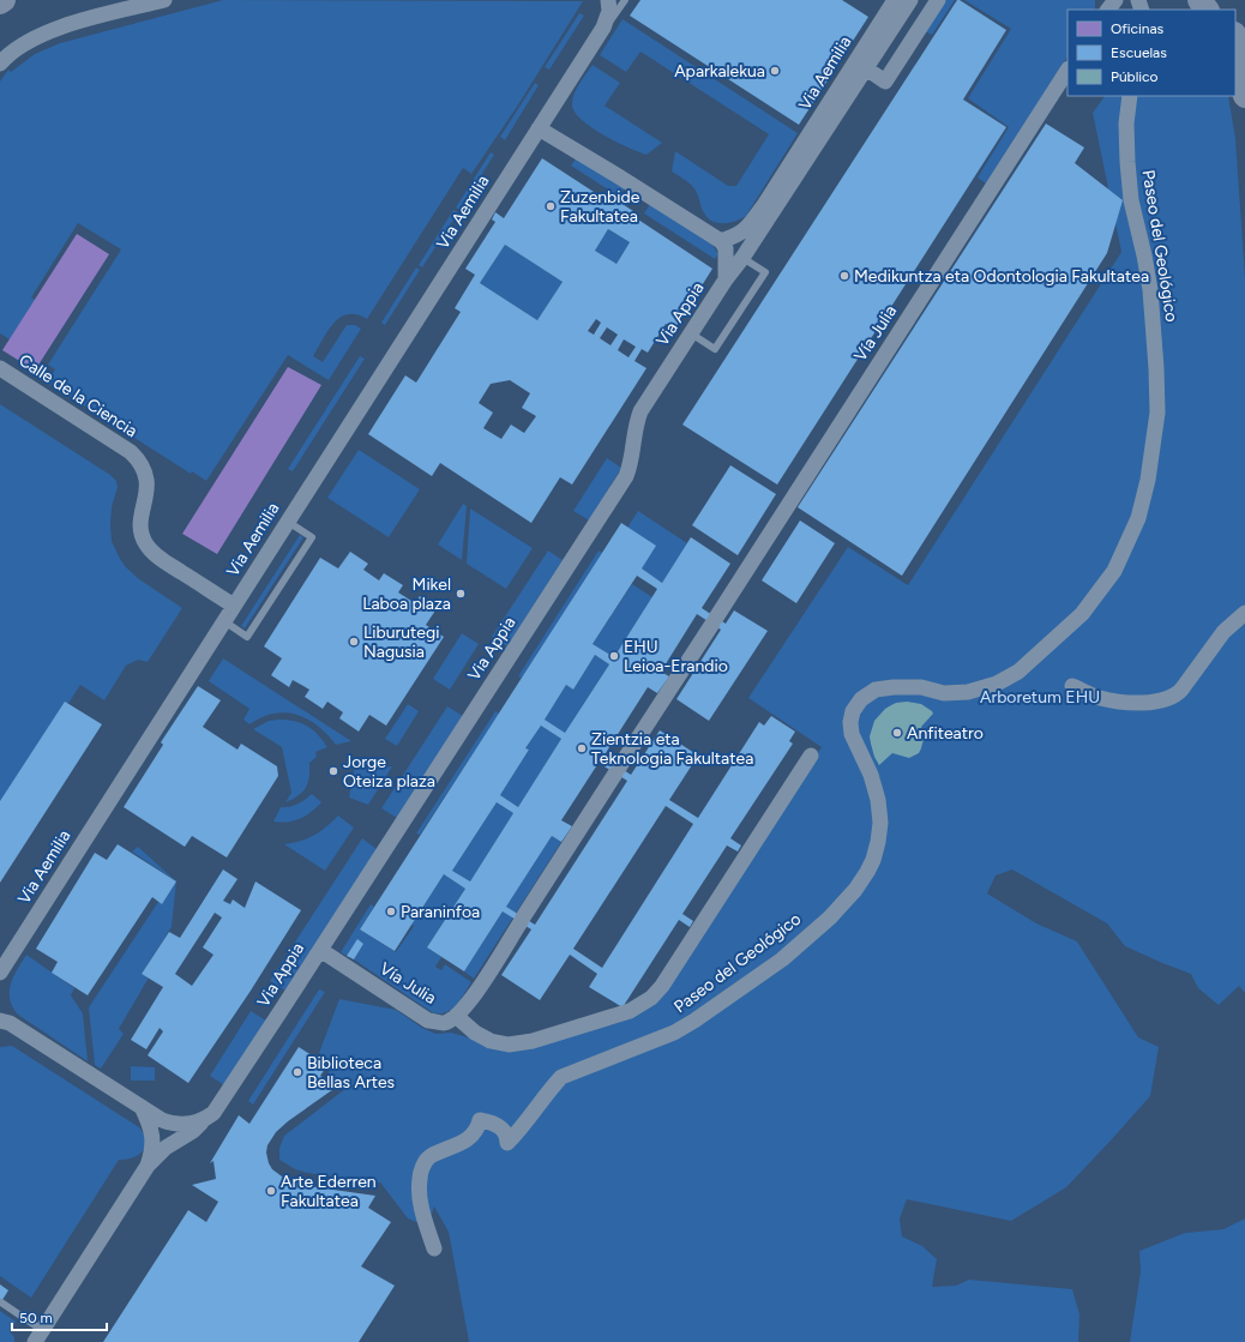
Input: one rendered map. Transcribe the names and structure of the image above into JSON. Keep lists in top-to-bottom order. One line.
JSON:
{"streets":{"street":["Via Aemilia","Paseo del Geológico","Via Appia","Vía Julia","Calle de la Ciencia"]},"crossings":[["Via Aemilia","Calle de la Ciencia"],["Via Appia","Vía Julia"]],"parks":["Arboretum EHU"],"places":["Aparkalekua","Zuzenbide Fakultatea","Medikuntza eta Odontologia Fakultatea","Mikel Laboa plaza","Liburutegi Nagusia","EHU Leioa-Erandio","Anfiteatro","Zientzia eta Teknologia Fakultatea","Jorge Oteiza plaza","Paraninfoa","Biblioteca Bellas Artes","Arte Ederren Fakultatea"],"legend":["Oficinas","Escuelas","Público"],"scale_bar":"50 m"}
